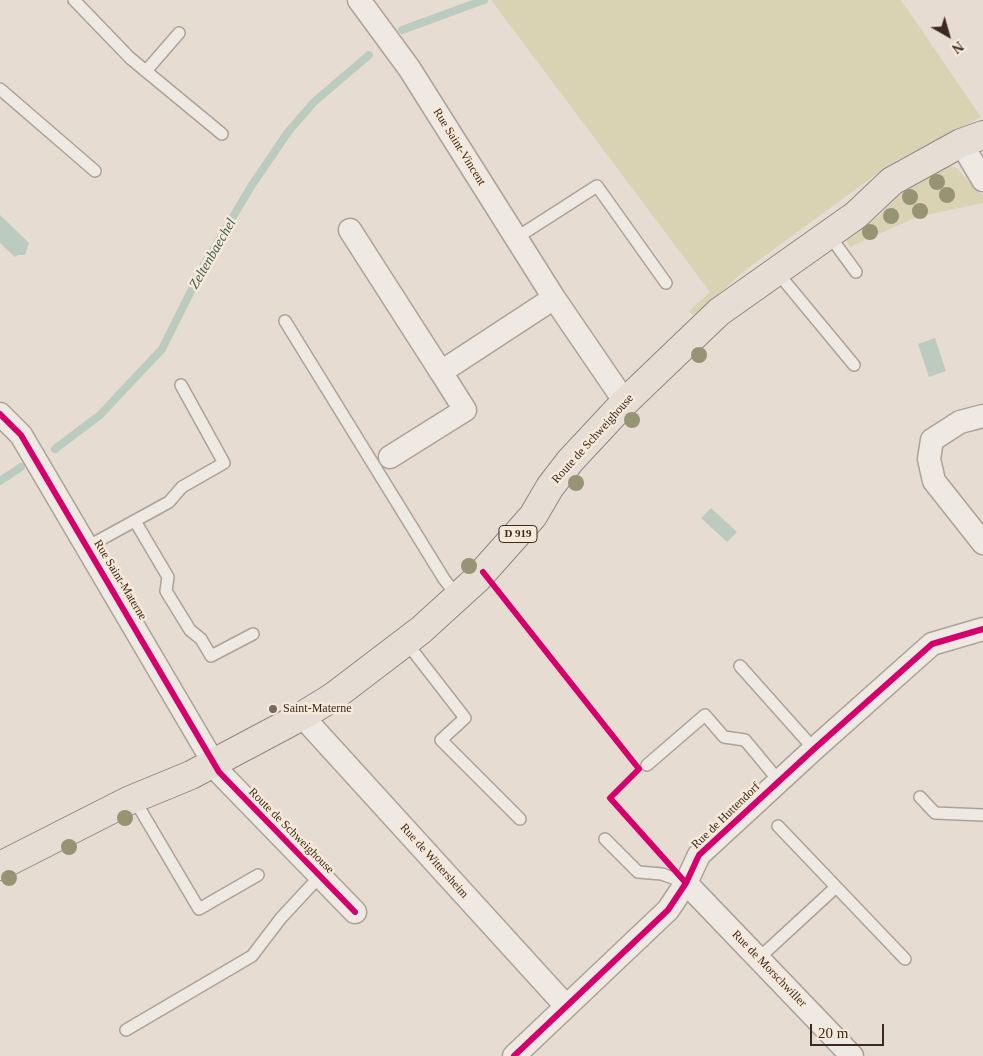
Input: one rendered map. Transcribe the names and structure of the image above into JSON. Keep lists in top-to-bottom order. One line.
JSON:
{"streets":{"main road":["Route de Schweighouse","D 919"],"street":["Rue Saint-Vincent","Rue Saint-Materne","Rue de Huttendorf","Rue de Wittersheim","Rue de Morschwiller"]},"crossings":[["Rue Saint-Vincent","Route de Schweighouse"],["Route de Schweighouse","Rue Saint-Materne"],["Route de Schweighouse","Rue de Wittersheim"],["Rue de Huttendorf","Rue de Wittersheim"],["Rue de Huttendorf","Rue de Morschwiller"]],"water":["Zeltenbaechel"],"places":["Saint-Materne"],"scale_bar":"20 m","north":"bottom right"}
